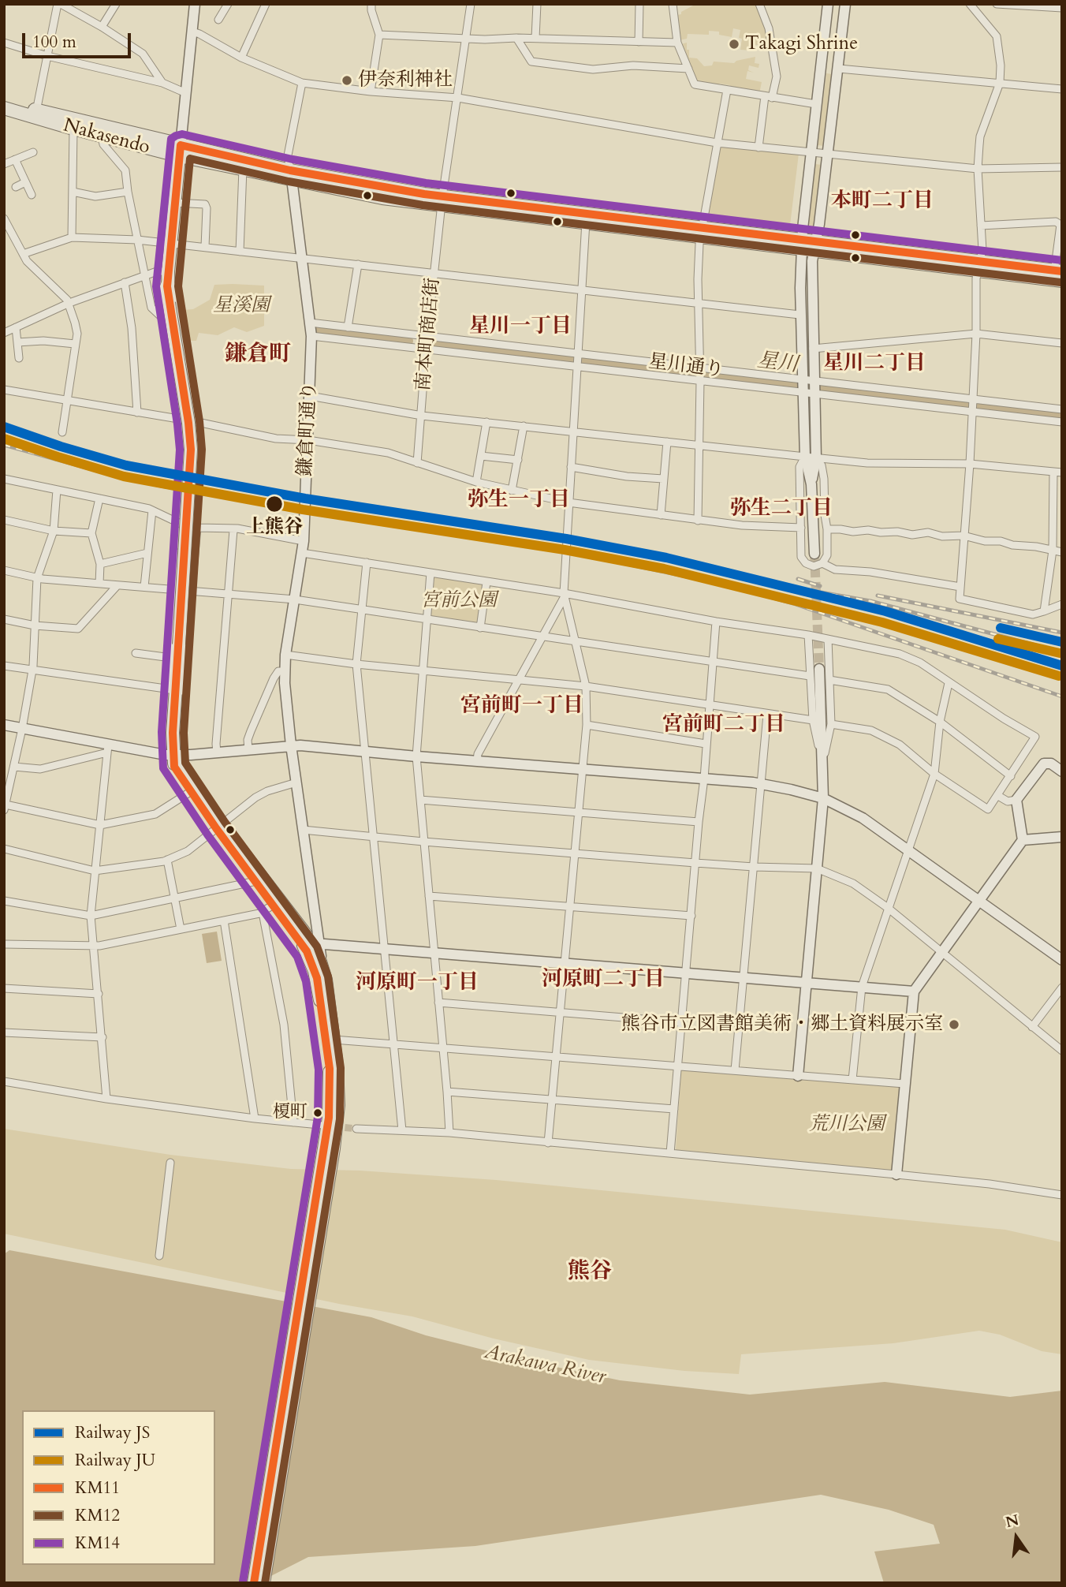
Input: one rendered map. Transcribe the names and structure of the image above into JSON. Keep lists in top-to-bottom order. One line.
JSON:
{"streets":{"highway":["Nakasendo"],"street":["南本町商店街","星川通り","鎌倉町通り"]},"crossings":[["Nakasendo","南本町商店街"],["Nakasendo","鎌倉町通り"],["南本町商店街","星川通り"],["星川通り","鎌倉町通り"]],"districts":["本町二丁目","星川一丁目","鎌倉町","星川二丁目","弥生一丁目","弥生二丁目","宮前町一丁目","宮前町二丁目","河原町二丁目","河原町一丁目","熊谷"],"water":["星川","Arakawa River"],"parks":["星溪園","宮前公園","荒川公園"],"places":["Takagi Shrine","伊奈利神社","上熊谷","熊谷市立図書館美術・郷土資料展示室","榎町"],"lines":["transit line KM14","transit line KM11","transit line KM12","rail line JS","rail line JU"],"legend":["Railway JS","Railway JU","KM11","KM12","KM14"],"scale_bar":"100 m","north":"top"}
